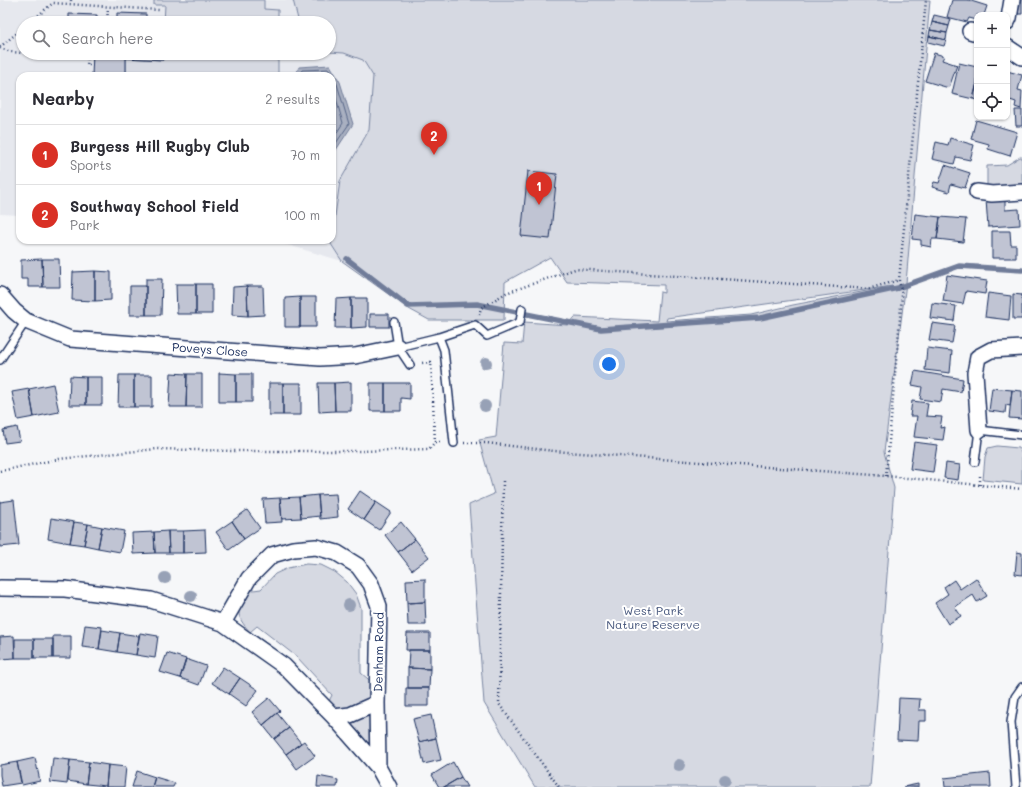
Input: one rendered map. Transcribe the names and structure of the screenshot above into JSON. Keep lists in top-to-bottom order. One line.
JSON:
{"streets":{"street":["Poveys Close","Denham Road"]},"parks":["West Park Nature Reserve"],"page":{"map_buttons":["+","−"],"search":"Search here","heading":["Nearby","2 results"],"pins":["2","1"],"list":[{"mark":"1","name":"Burgess Hill Rugby Club","note":"Sports","value":"70 m"},{"mark":"2","name":"Southway School Field","note":"Park","value":"100 m"}]}}
